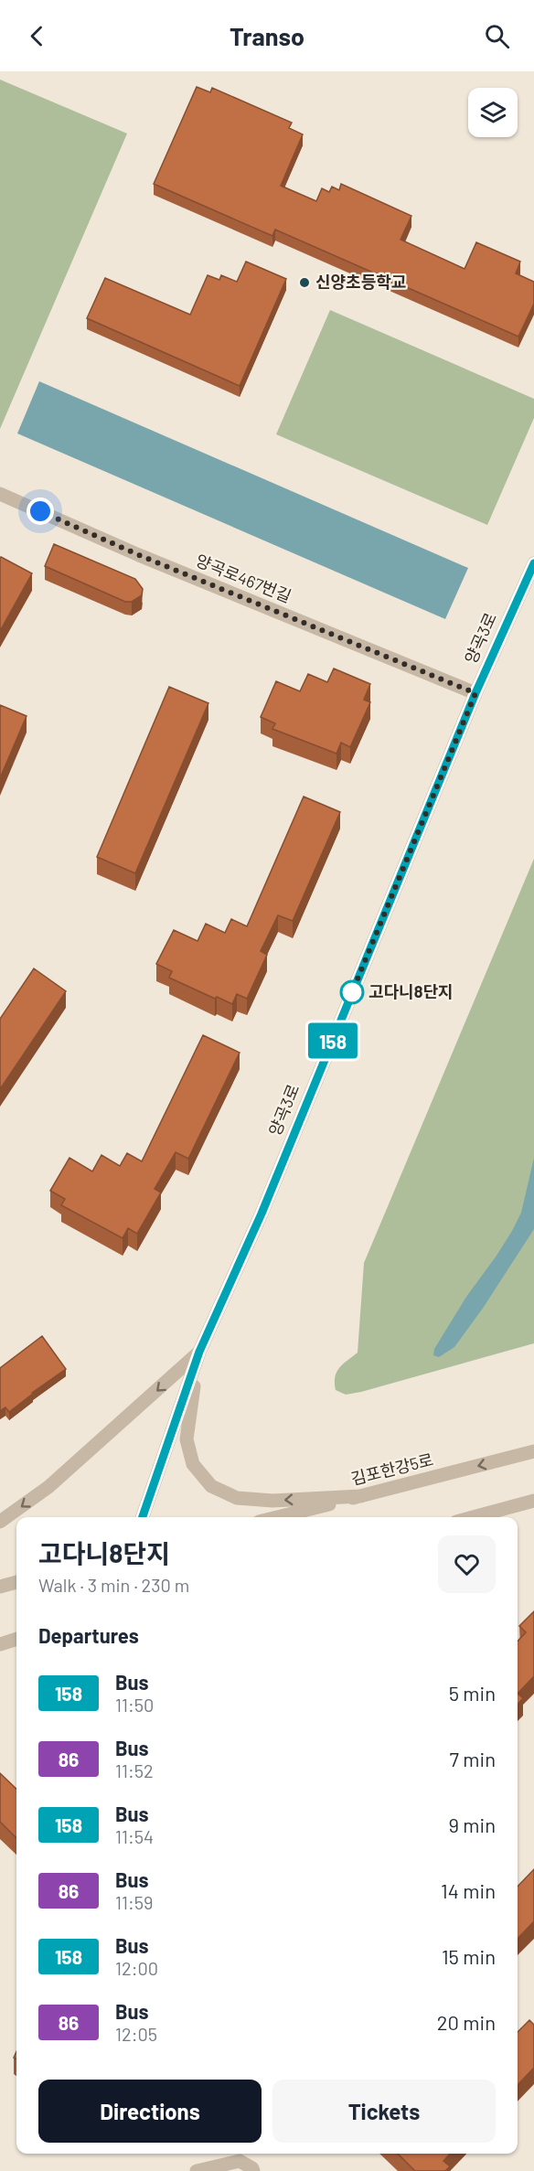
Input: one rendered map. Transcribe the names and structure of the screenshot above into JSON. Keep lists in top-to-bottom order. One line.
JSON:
{"streets":{"street":["양곡로467번길","양곡3로","김포한강5로"]},"crossings":[["양곡로467번길","양곡3로"]],"places":["신양초등학교","고다니8단지"],"lines":["bus line 158"],"page":{"header":"Transo","on_map":"158","heading":[["고다니8단지","Walk · 3 min · 230 m"],"Departures"],"list":[{"mark":"158","name":"Bus","note":"11:50","value":"5 min"},{"mark":"86","name":"Bus","note":"11:52","value":"7 min"},{"mark":"158","name":"Bus","note":"11:54","value":"9 min"},{"mark":"86","name":"Bus","note":"11:59","value":"14 min"},{"mark":"158","name":"Bus","note":"12:00","value":"15 min"},{"mark":"86","name":"Bus","note":"12:05","value":"20 min"}],"buttons":["Directions","Tickets"]}}
